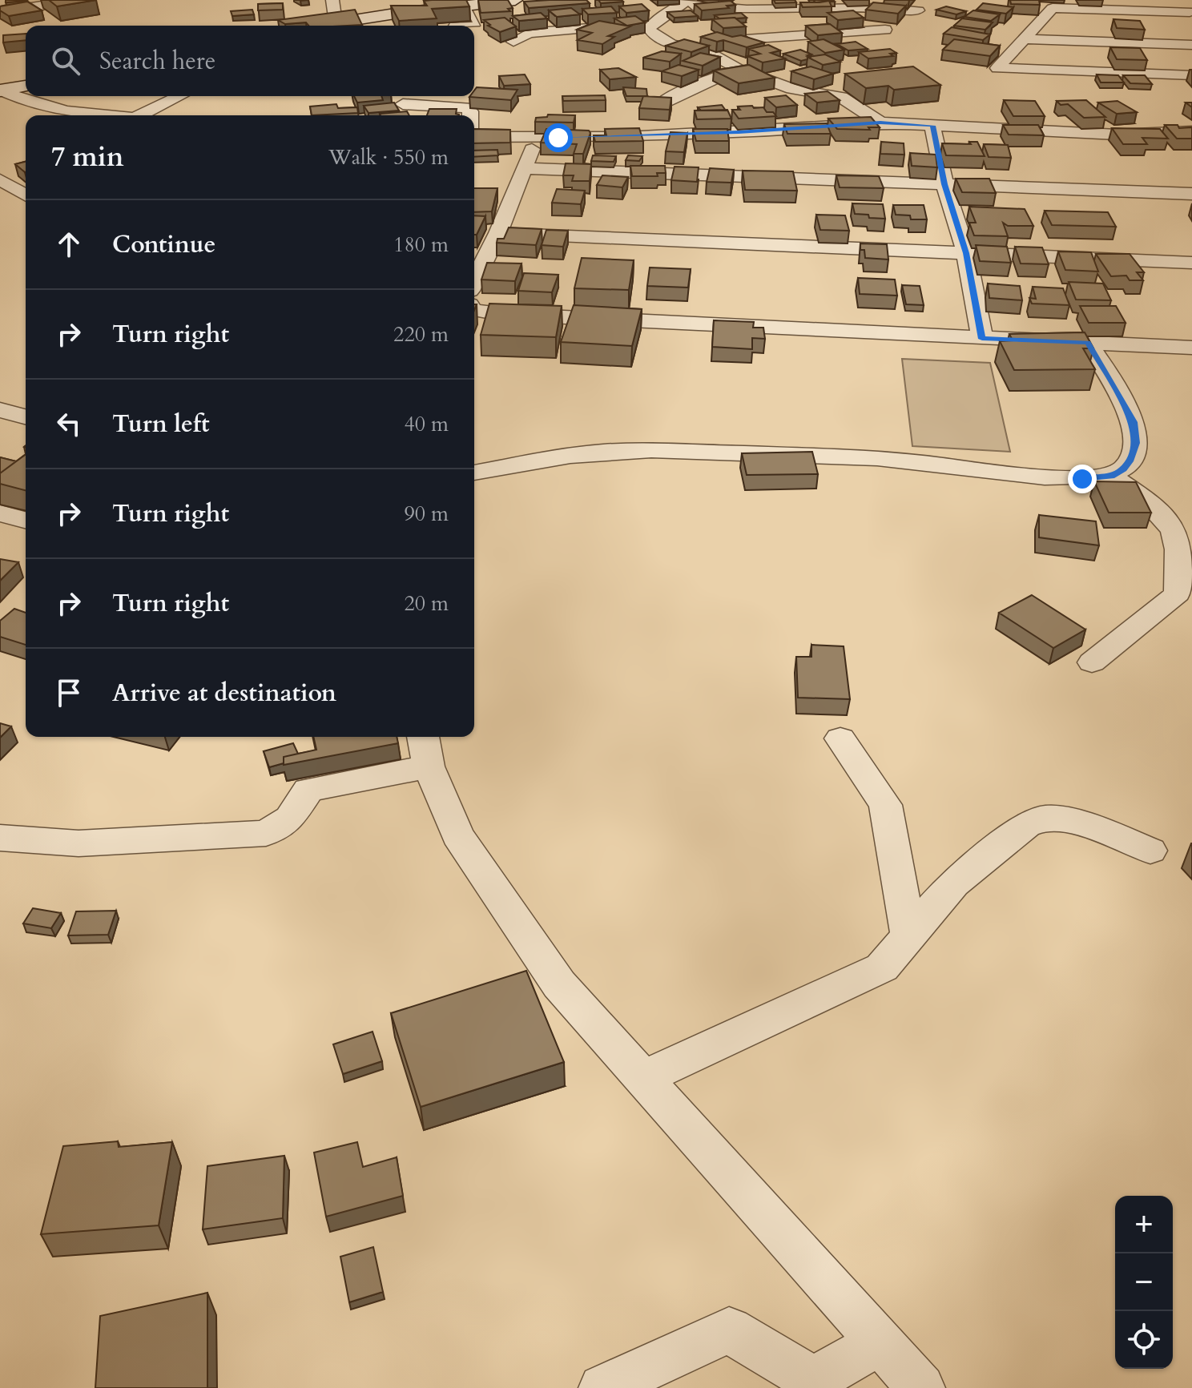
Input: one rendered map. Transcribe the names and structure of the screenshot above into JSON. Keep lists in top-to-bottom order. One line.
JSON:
{"page":{"search":"Search here","heading":["7 min","Walk · 550 m"],"list":[["Continue","180 m"],["Turn right","220 m"],["Turn left","40 m"],["Turn right","90 m"],["Turn right","20 m"],"Arrive at destination"],"map_buttons":["+","−"]}}
